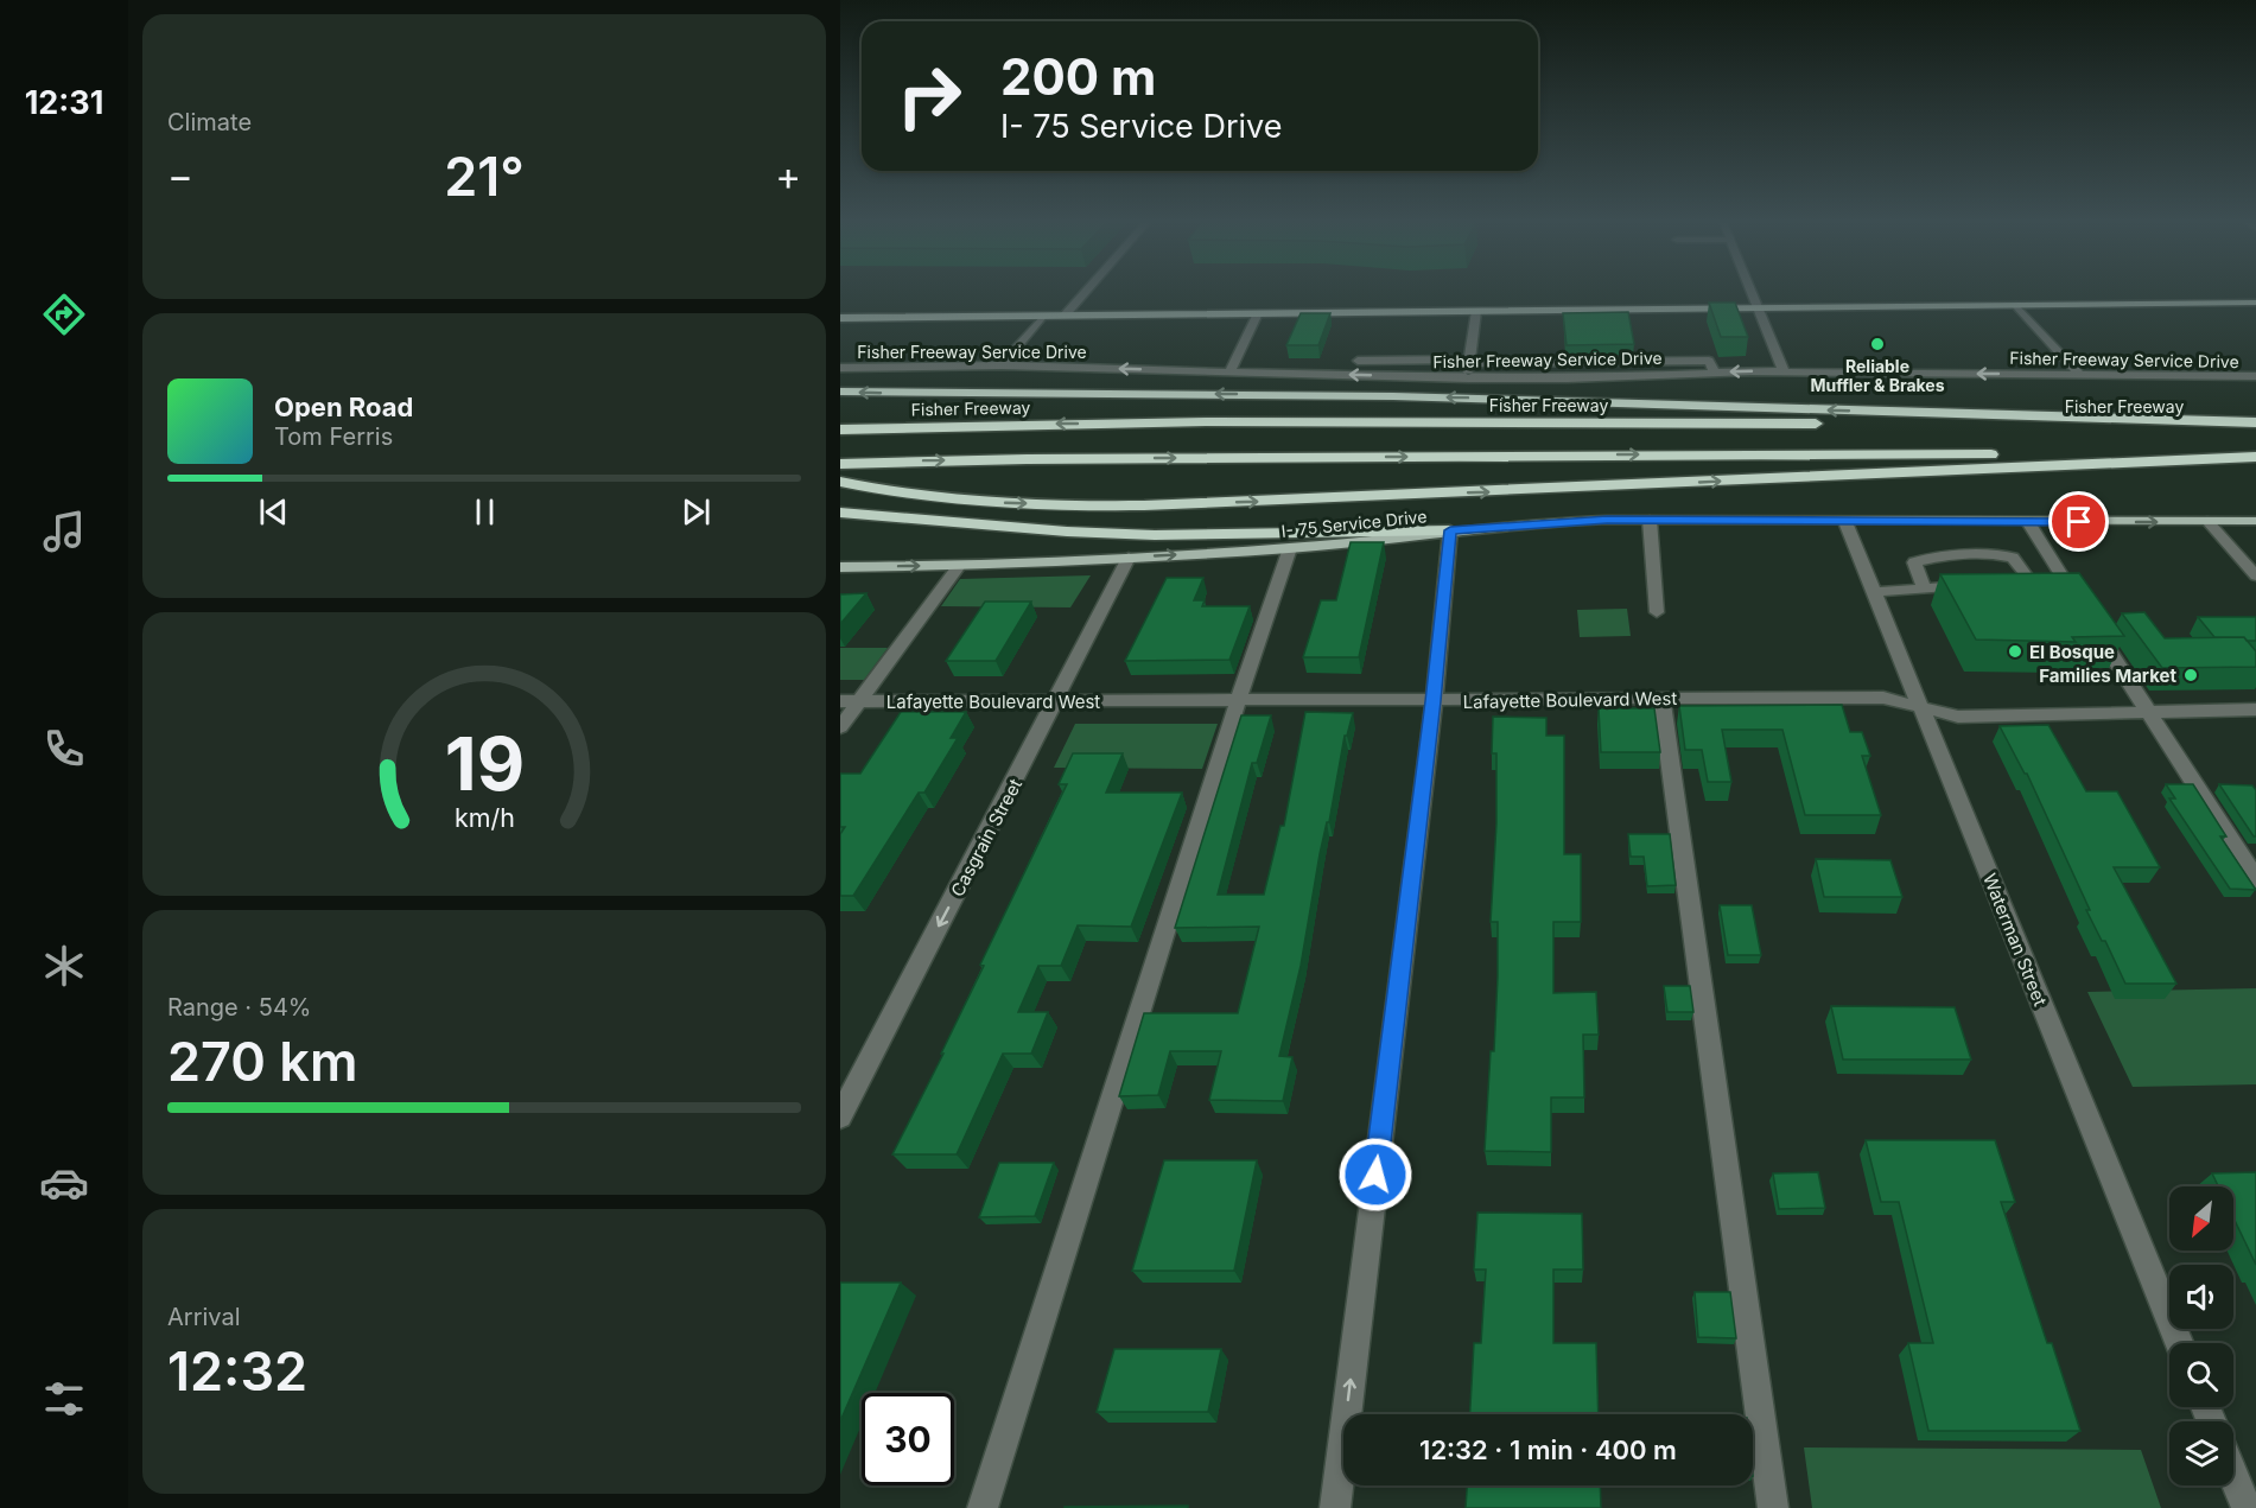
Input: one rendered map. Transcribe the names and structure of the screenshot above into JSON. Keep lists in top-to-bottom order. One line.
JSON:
{"streets":{"highway":["Fisher Freeway"],"main road":["I- 75 Service Drive"],"street":["Fisher Freeway Service Drive","Lafayette Boulevard West","Casgrain Street","Waterman Street"]},"crossings":[["I- 75 Service Drive","Casgrain Street"],["I- 75 Service Drive","Waterman Street"],["Lafayette Boulevard West","Casgrain Street"],["Lafayette Boulevard West","Waterman Street"]],"one_way":["Fisher Freeway Service Drive","Casgrain Street"],"places":["Reliable Muffler & Brakes","El Bosque","Families Market"],"north":"bottom left","page":{"tabs":"12:31","tile":["Climate",["Range · 54%","270 km"],["Arrival","12:32"]],"turn":["200 m","I- 75 Service Drive"],"heat":["−","21°","+"],"song":["Open Road","Tom Ferris"],"limit":"30","trip":"12:32 · 1 min · 400 m","gauge":["19","km/h"]}}
